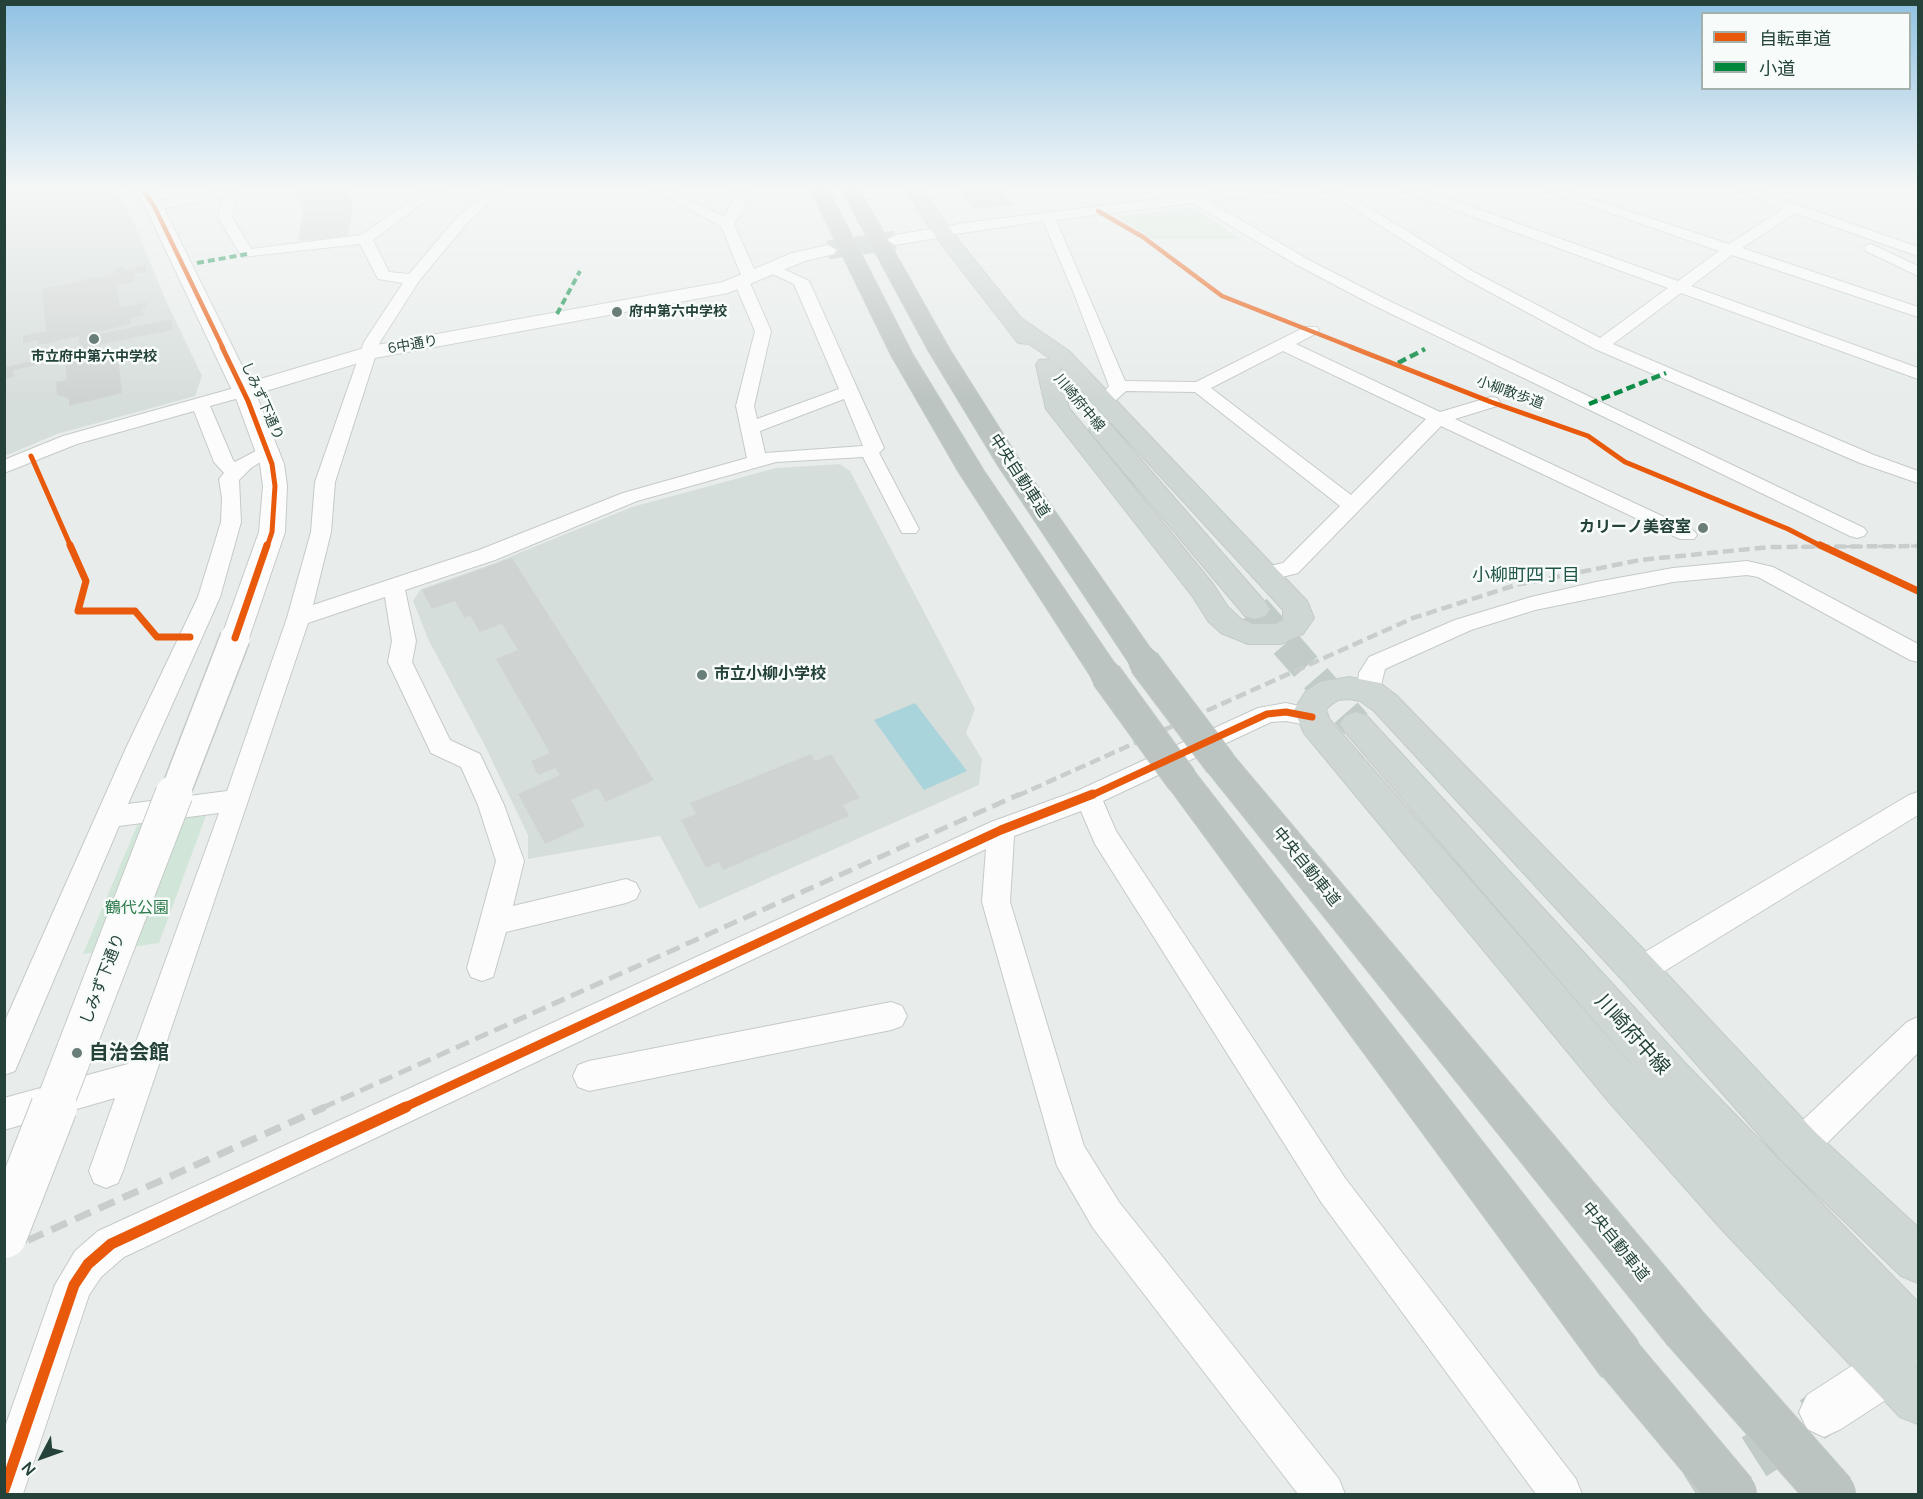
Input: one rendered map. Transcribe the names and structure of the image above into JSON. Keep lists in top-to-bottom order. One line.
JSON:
{"streets":{"highway":["中央自動車道"],"main road":["川崎府中線"],"street":["6中通り","しみず下通り"],"cycle path":["小柳散歩道"]},"crossings":[["6中通り","しみず下通り"]],"districts":["小柳町四丁目"],"parks":["鶴代公園"],"places":["府中第六中学校","市立府中第六中学校","カリーノ美容室","市立小柳小学校","自治会館"],"legend":["自転車道","小道"],"north":"bottom left"}
